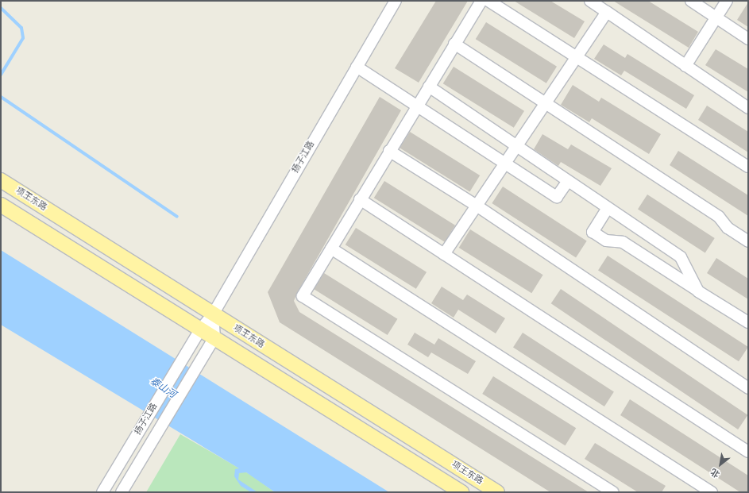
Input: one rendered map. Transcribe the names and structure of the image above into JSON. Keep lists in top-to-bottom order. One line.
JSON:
{"streets":{"main road":["项王东路"],"street":["扬子江路"]},"crossings":[["扬子江路","项王东路"]],"water":["泰山河"],"north":"bottom left"}
